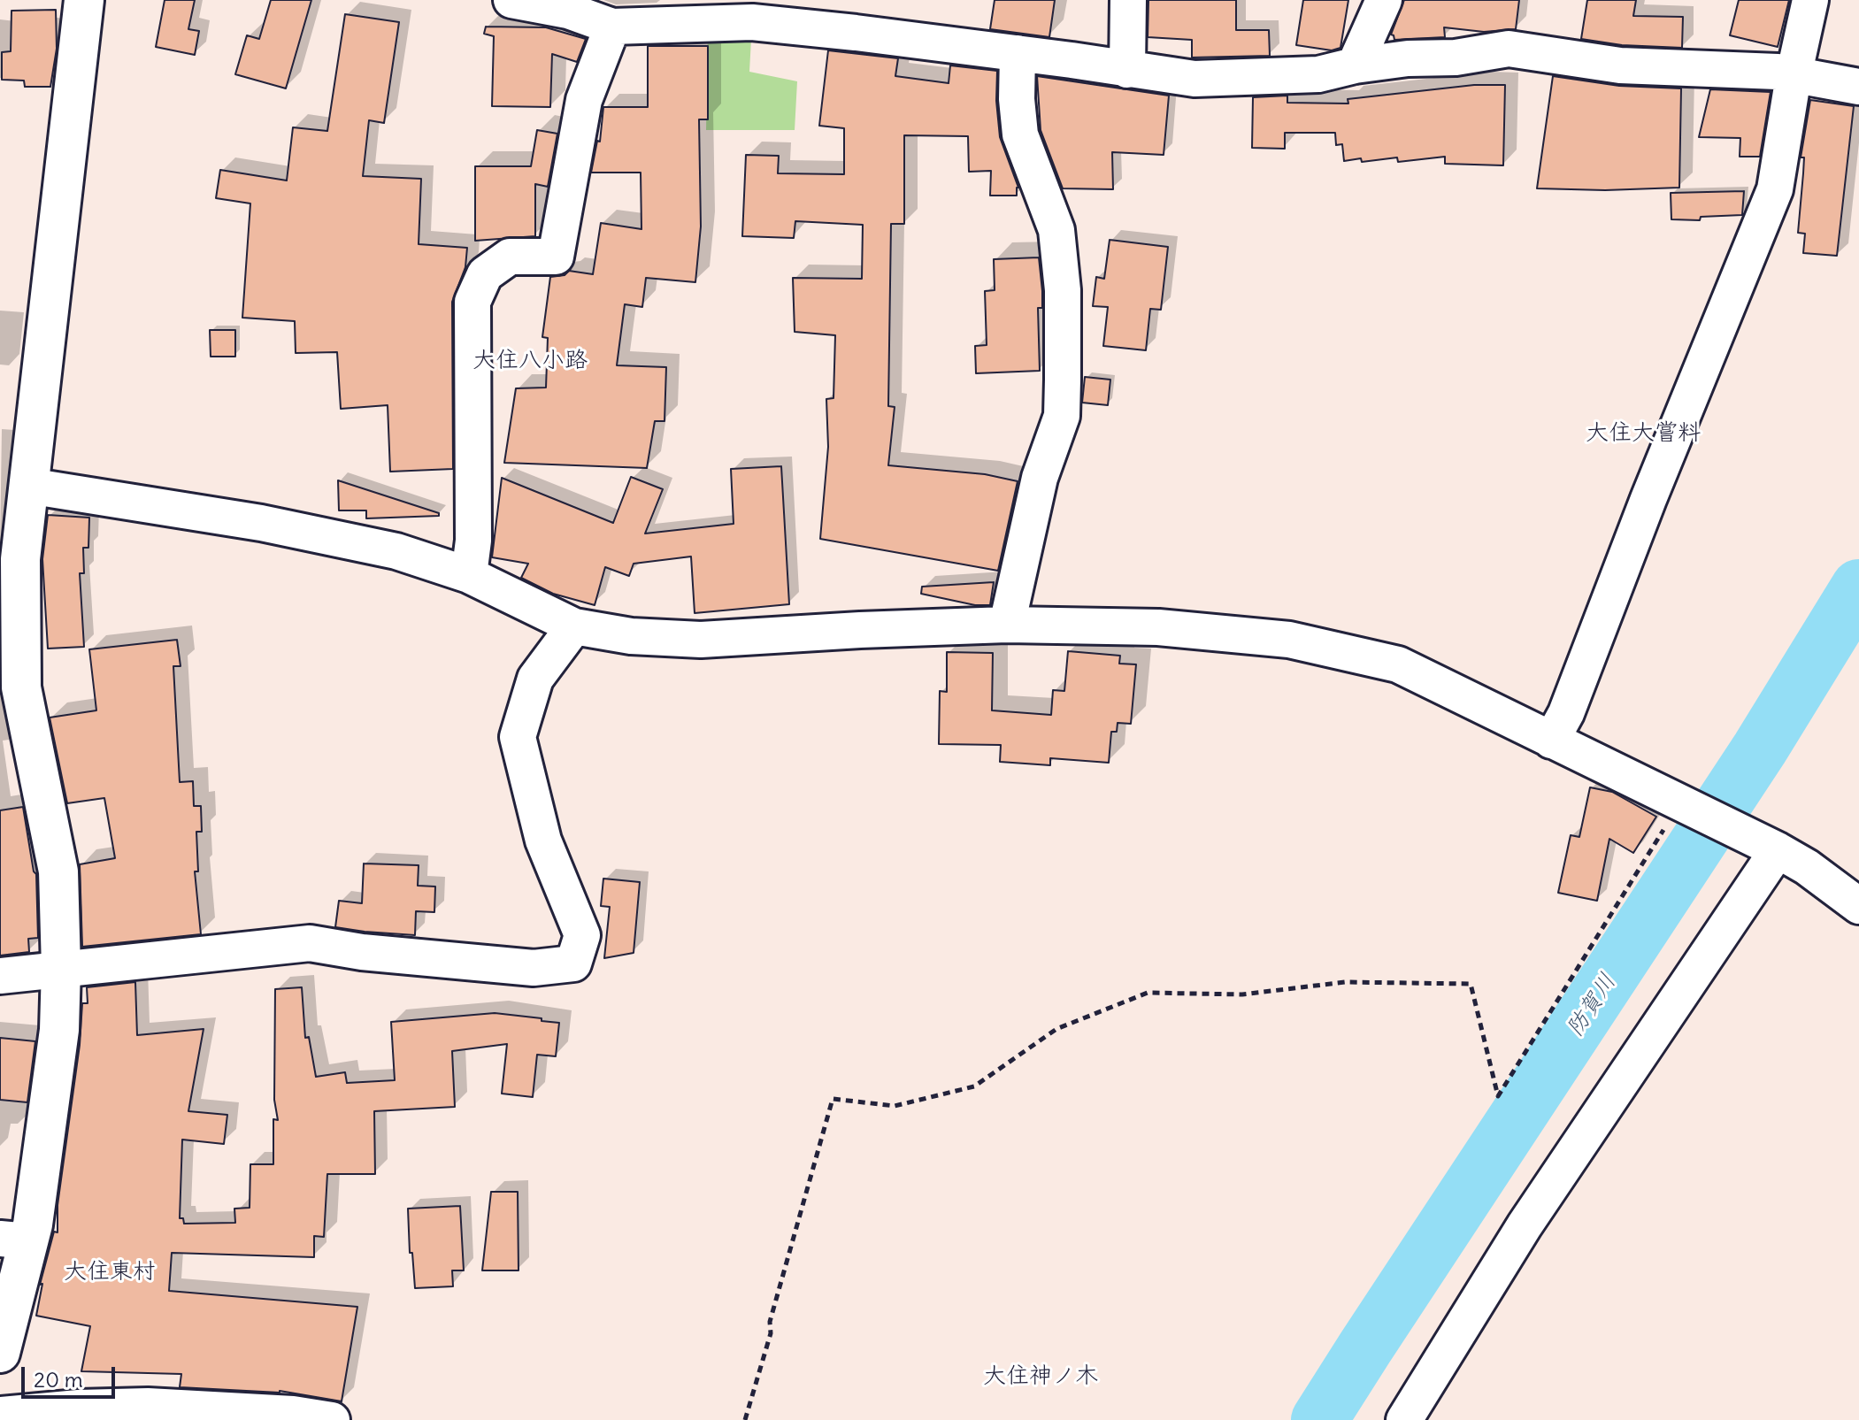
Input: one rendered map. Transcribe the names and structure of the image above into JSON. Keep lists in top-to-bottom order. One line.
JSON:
{"districts":["大住八小路","大住大嘗料","大住東村","大住神ノ木"],"water":["防賀川"],"scale_bar":"20 m"}
